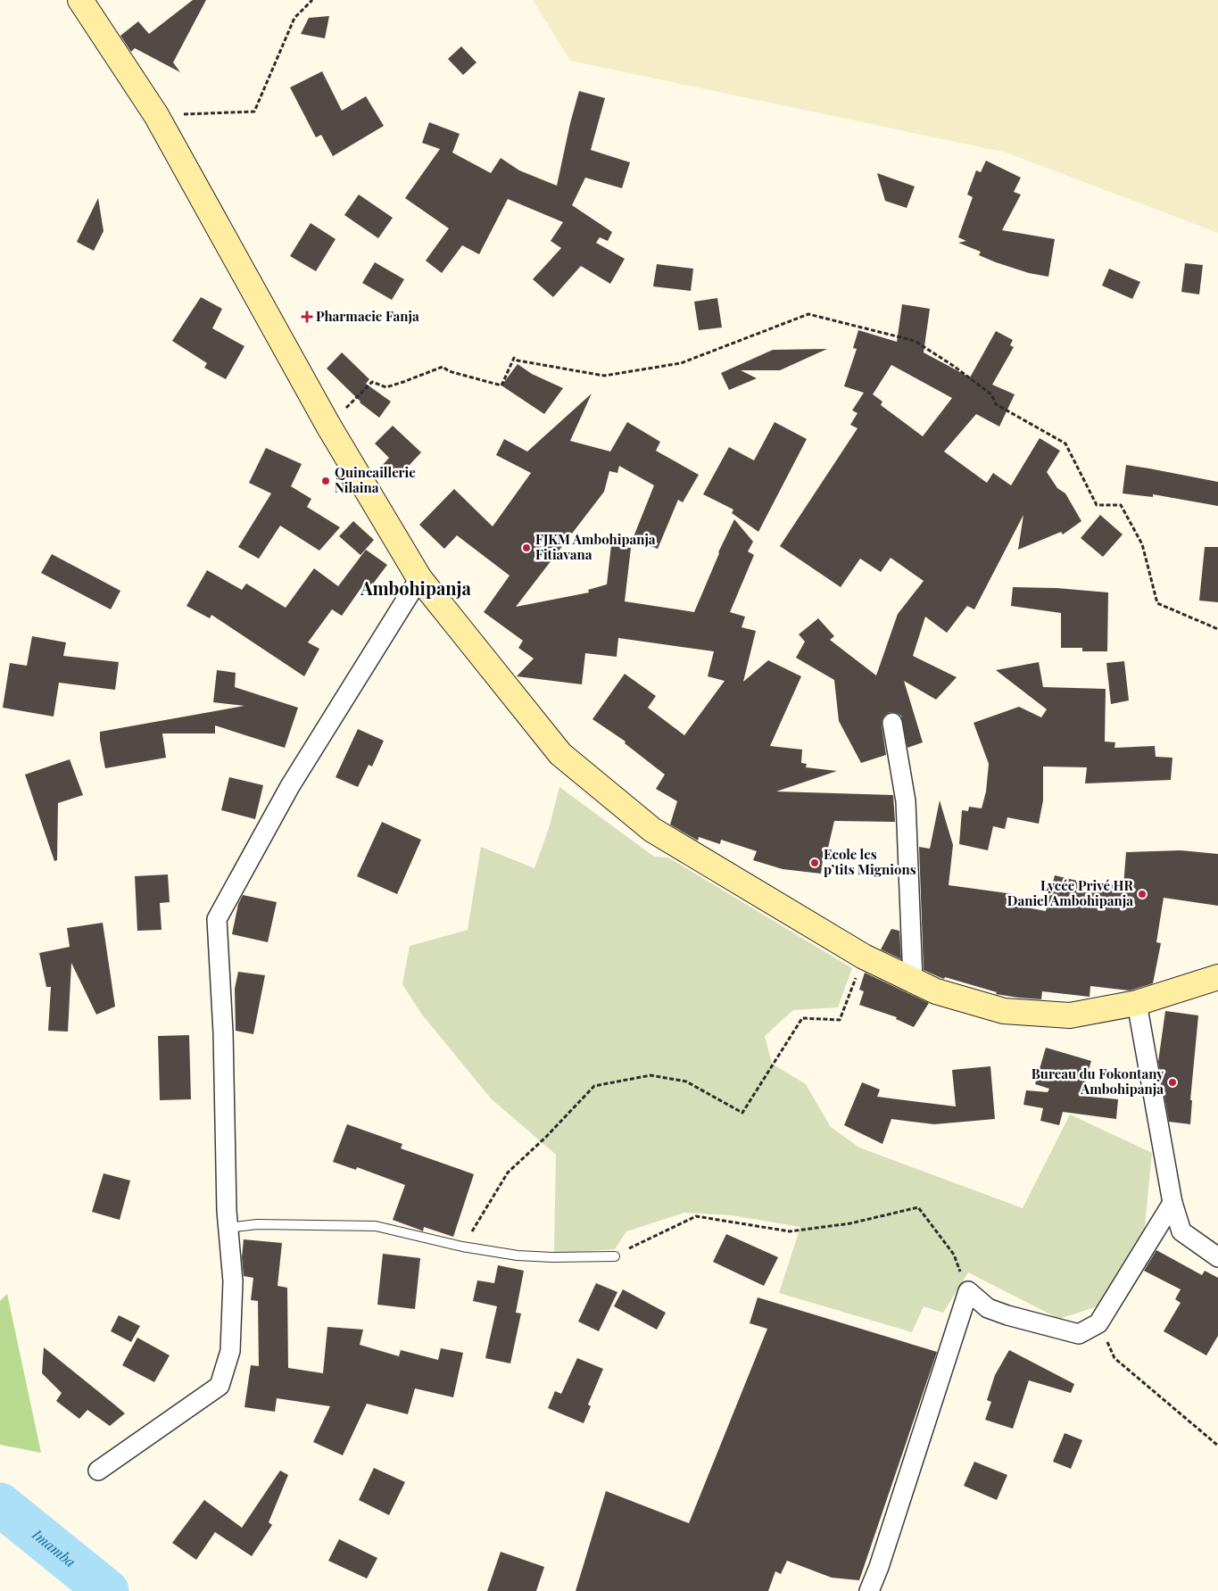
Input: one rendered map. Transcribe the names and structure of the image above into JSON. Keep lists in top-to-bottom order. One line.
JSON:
{"districts":["Ambohipanja"],"water":["Imamba"],"places":{"health":["Pharmacie Fanja"],"other":["Quincaillerie Nilaina","FJKM Ambohipanja Fitiavana","Ecole les p’tits Mignions","Lycée Privé HR Daniel Ambohipanja","Bureau du Fokontany Ambohipanja"]}}
